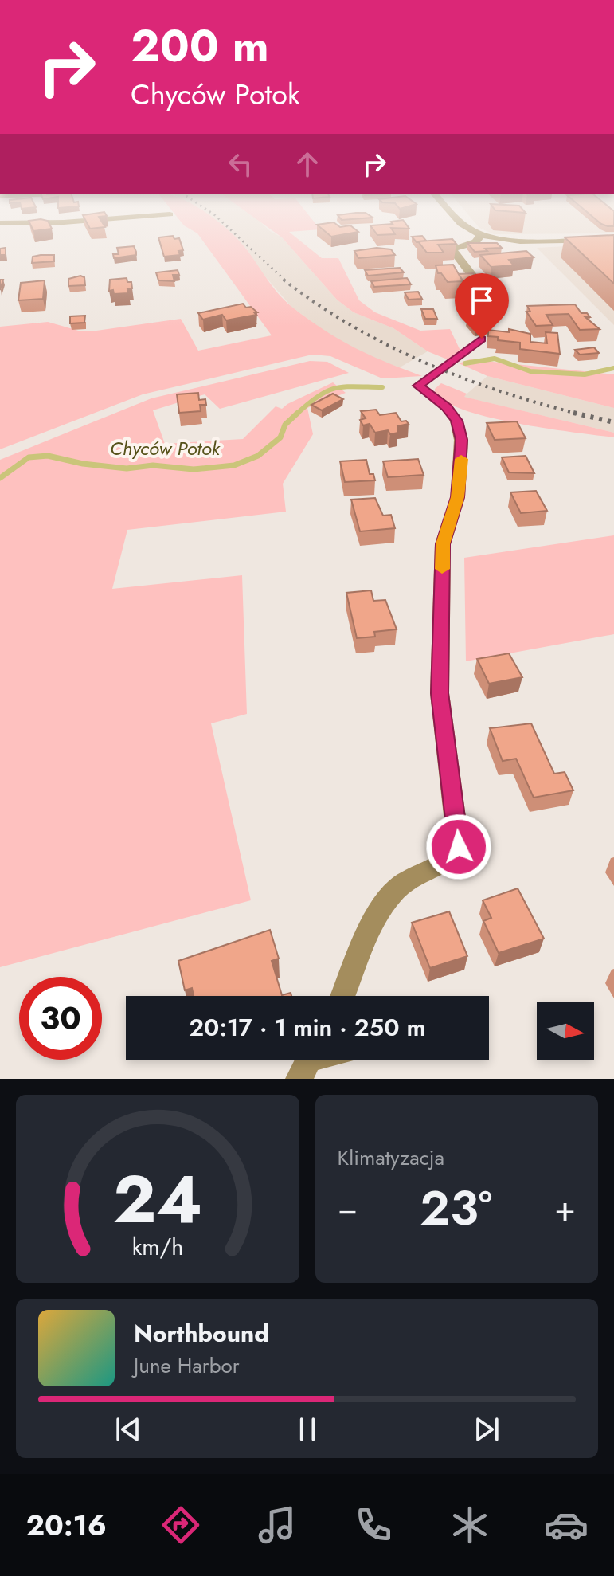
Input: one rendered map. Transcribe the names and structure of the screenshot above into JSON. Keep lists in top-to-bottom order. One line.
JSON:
{"water":["Chyców Potok"],"north":"right","page":{"turn":["200 m","Chyców Potok"],"limit":"30","trip":"20:17 · 1 min · 250 m","tile":"Klimatyzacja","heat":["−","23°","+"],"song":["Northbound","June Harbor"],"tabs":"20:16","gauge":["24","km/h"]}}
